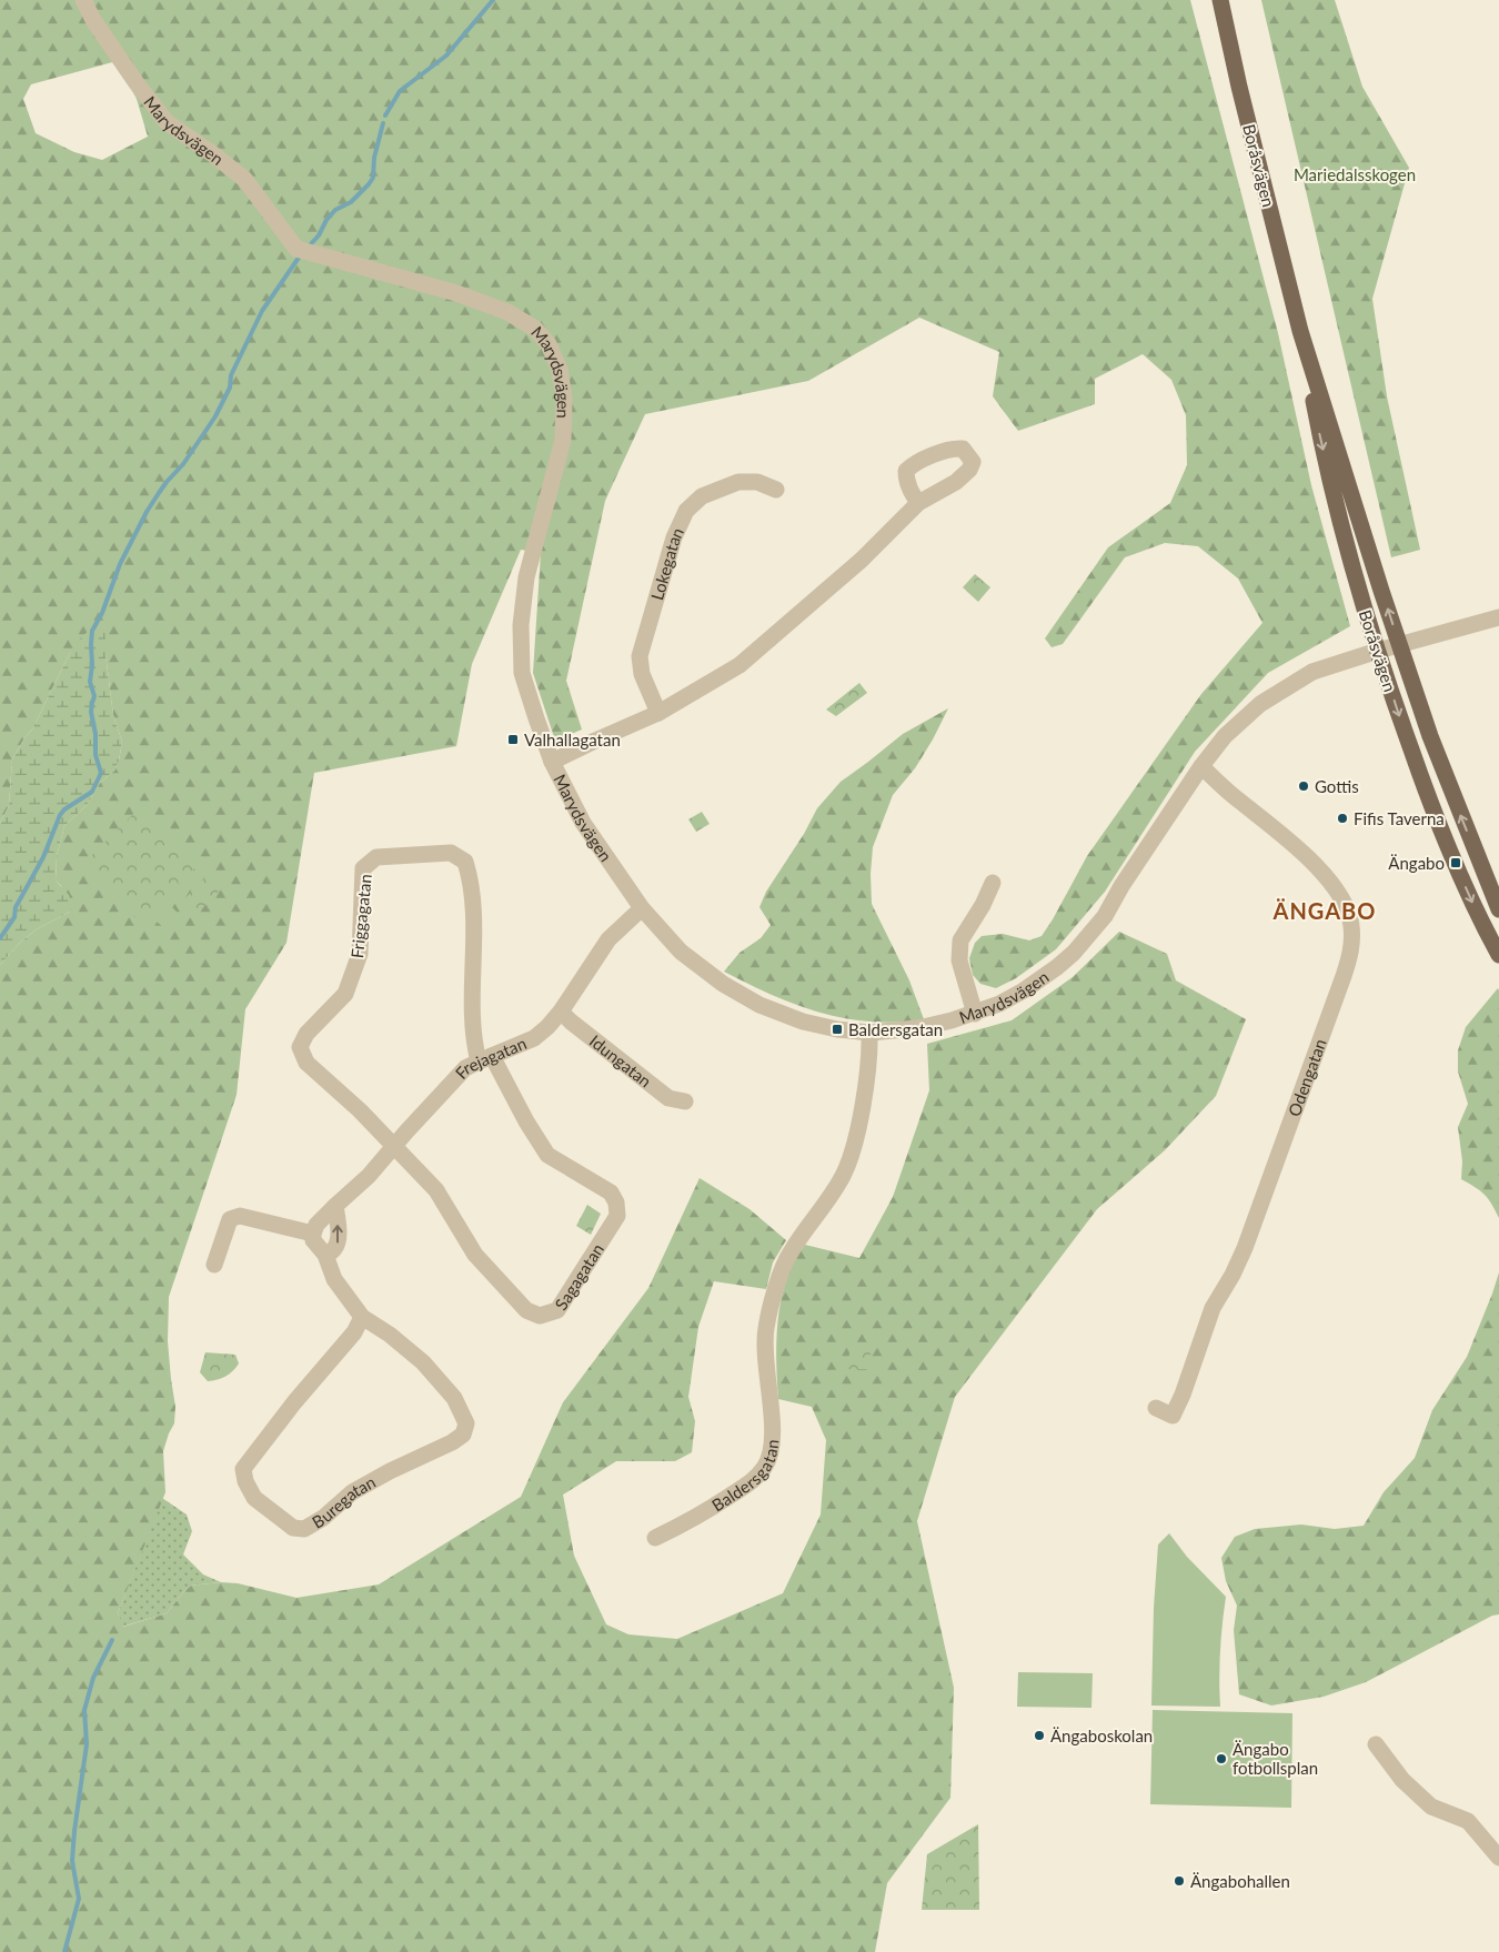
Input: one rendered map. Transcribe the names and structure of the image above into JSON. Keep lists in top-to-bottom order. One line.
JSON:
{"streets":{"main road":["Boråsvägen"],"street":["Marydsvägen","Lokegatan","Friggagatan","Frejagatan","Idungatan","Odengatan","Sagagatan","Baldersgatan","Buregatan"]},"crossings":[["Marydsvägen","Boråsvägen"],["Marydsvägen","Frejagatan"],["Marydsvägen","Odengatan"],["Marydsvägen","Baldersgatan"],["Friggagatan","Frejagatan"],["Friggagatan","Sagagatan"],["Frejagatan","Idungatan"],["Frejagatan","Sagagatan"]],"districts":["ÄNGABO"],"parks":["Mariedalsskogen"],"places":{"transit":["Valhallagatan","Ängabo","Baldersgatan"],"other":["Gottis","Fifis Taverna","Ängaboskolan","Ängabo fotbollsplan","Ängabohallen"]}}
